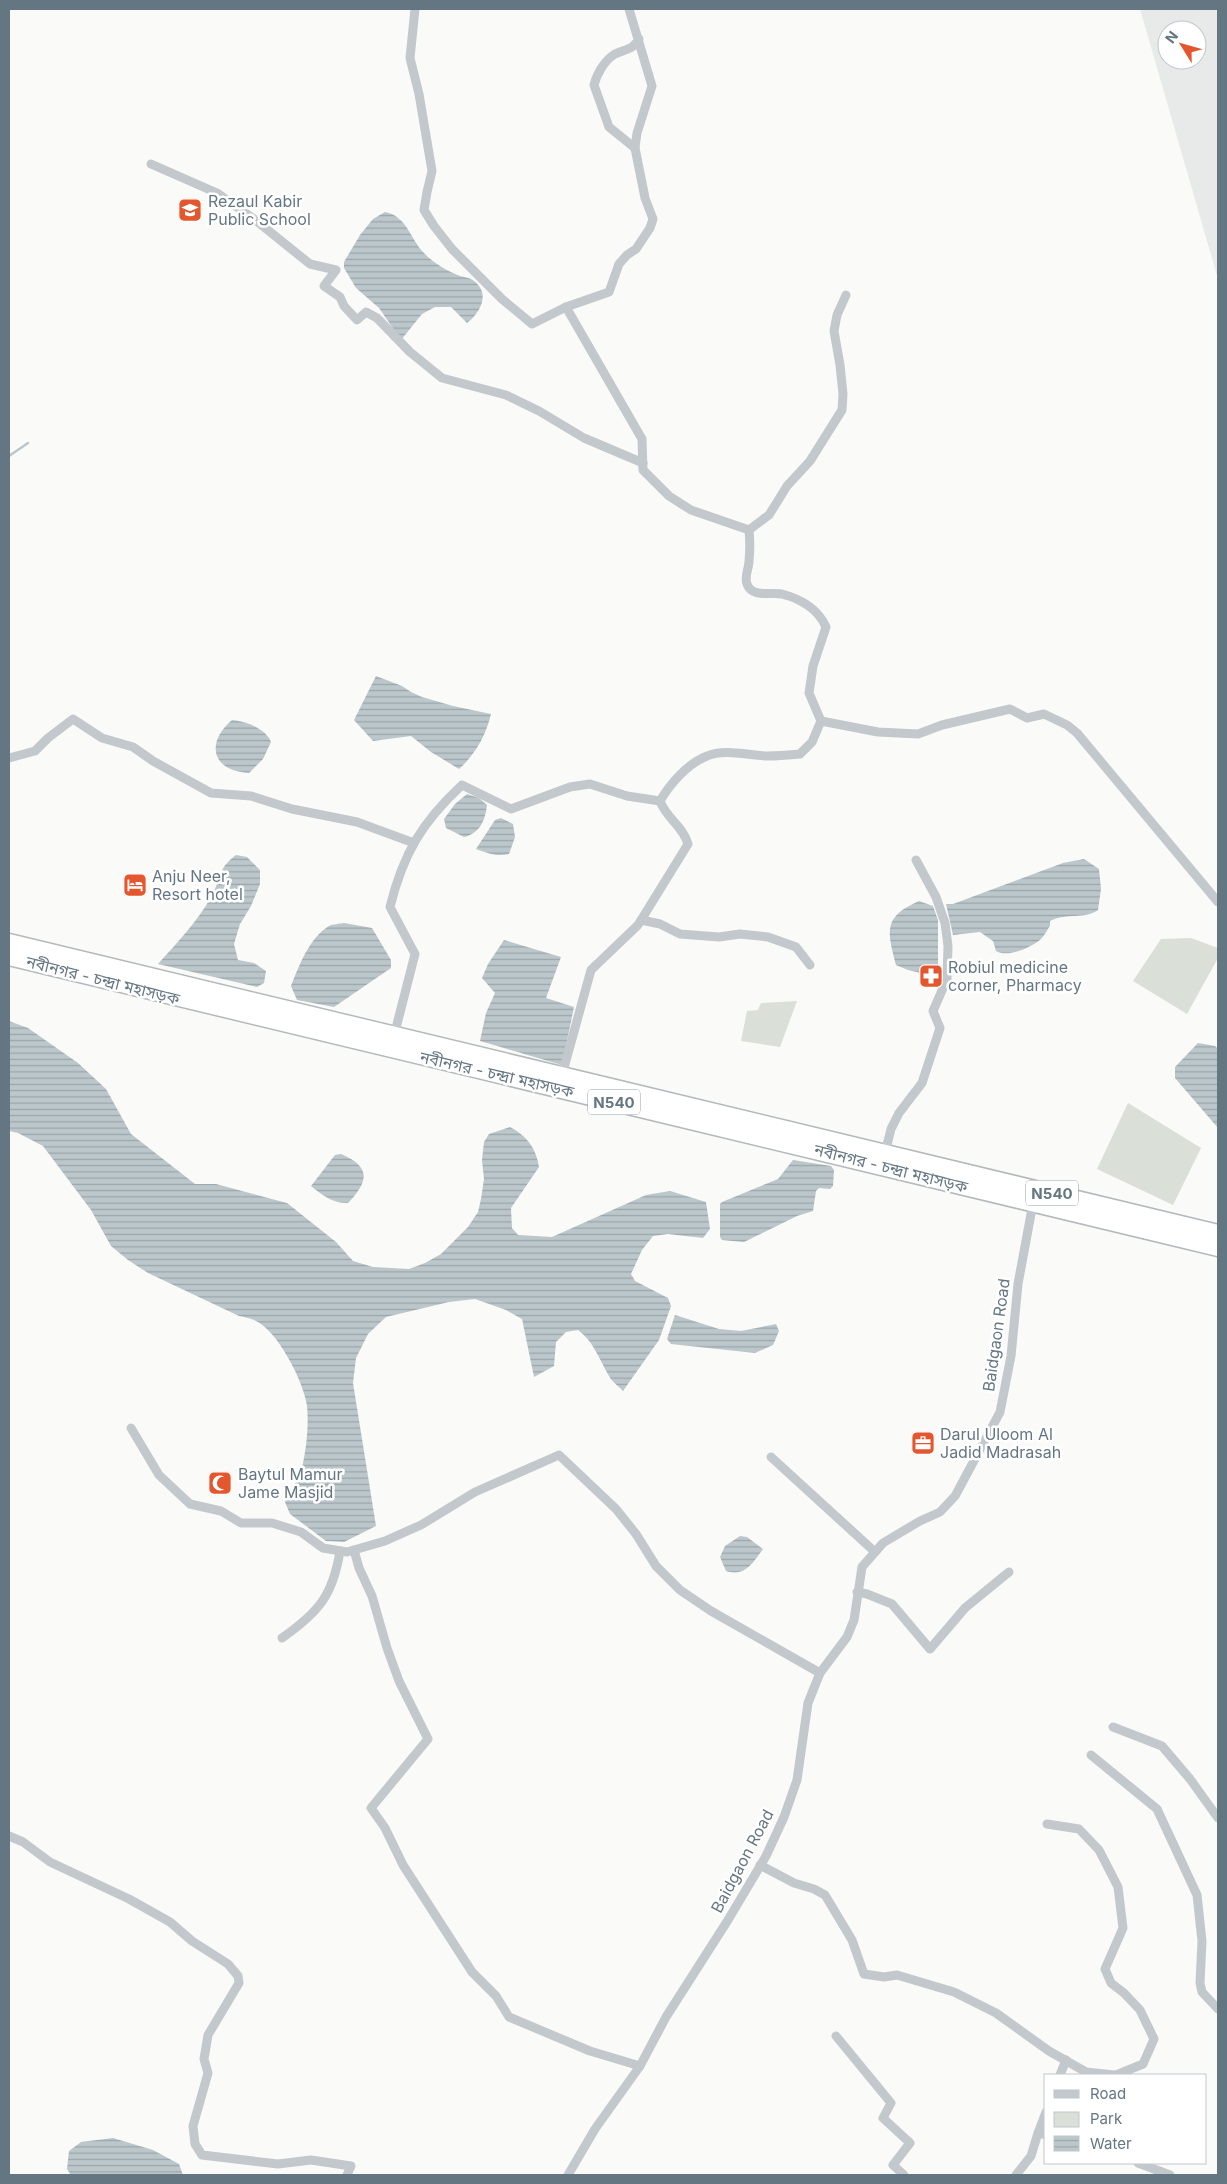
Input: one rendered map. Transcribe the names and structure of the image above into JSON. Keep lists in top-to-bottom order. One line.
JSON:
{"streets":{"highway":["নবীনগর - চন্দ্রা মহাসড়ক","N540"],"street":["Baidgaon Road"]},"crossings":[["নবীনগর - চন্দ্রা মহাসড়ক","Baidgaon Road"]],"places":{"school or university":["Rezaul Kabir Public School"],"hotel":["Anju Neer, Resort hotel"],"pharmacy":["Robiul medicine corner, Pharmacy"],"office":["Darul Uloom Al Jadid Madrasah"],"mosque":["Baytul Mamur Jame Masjid"]},"legend":["Road","Park","Water"],"north":"top left"}
